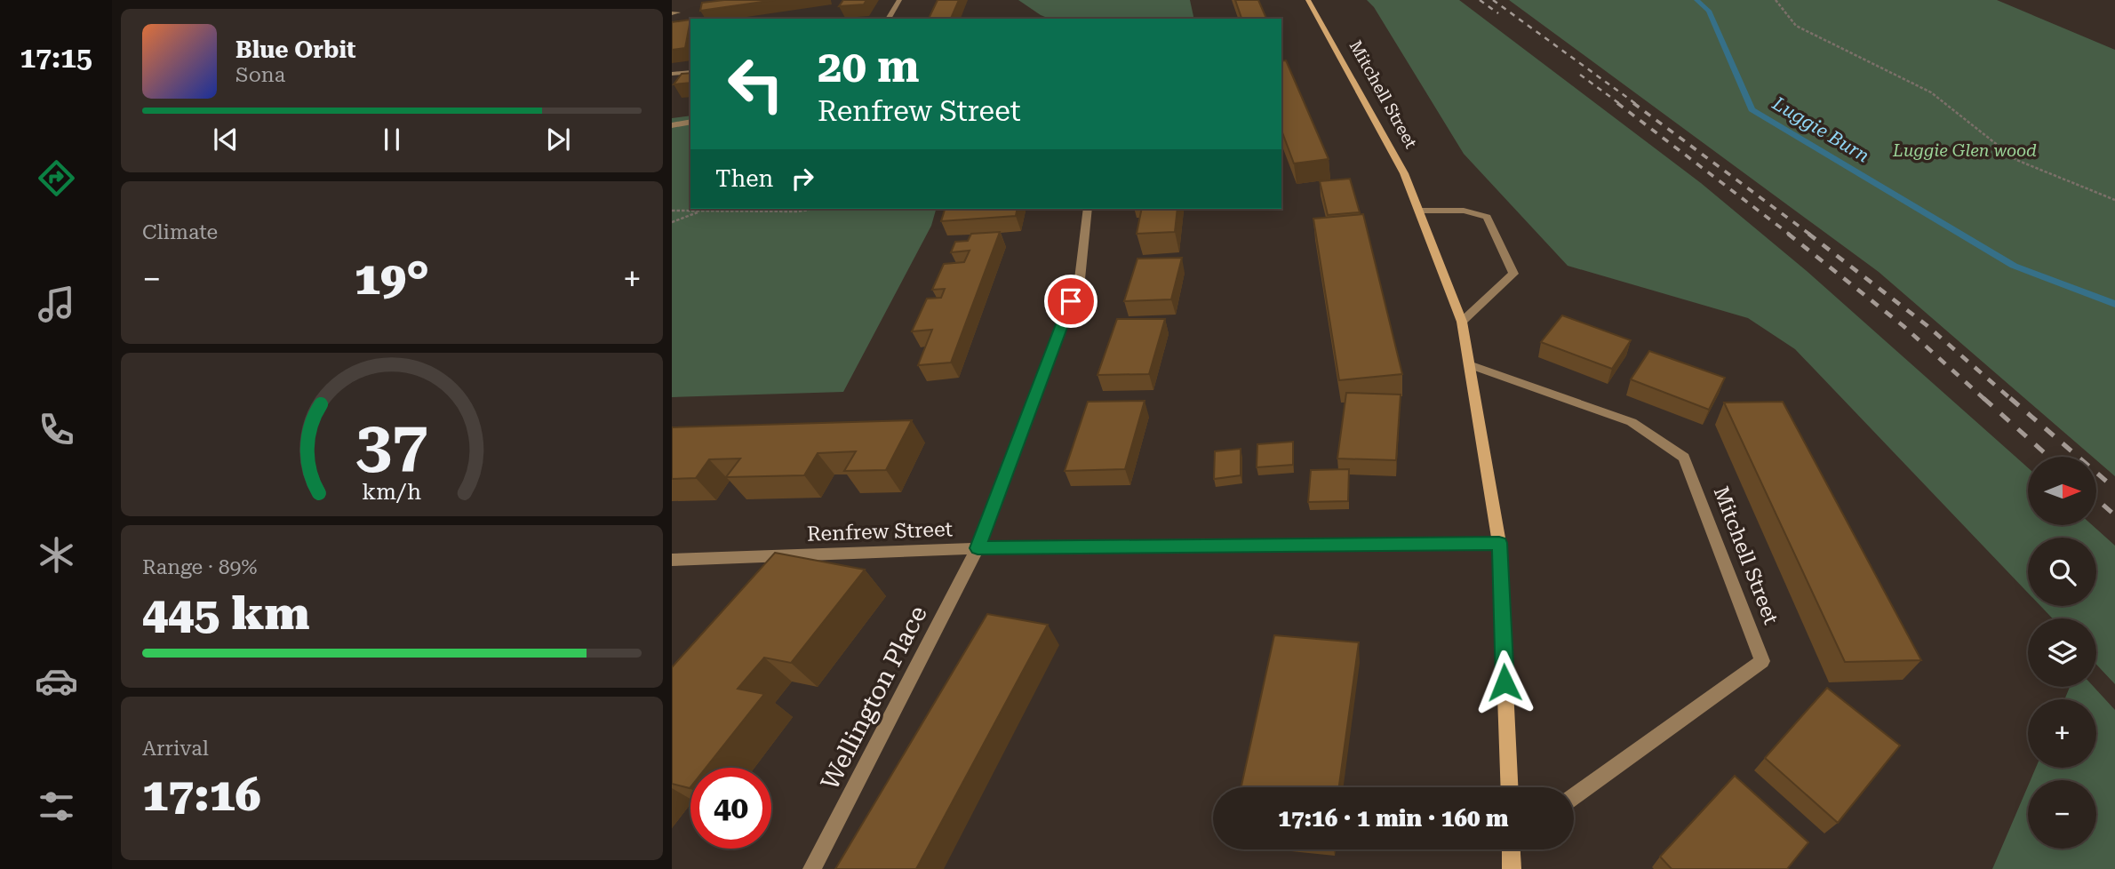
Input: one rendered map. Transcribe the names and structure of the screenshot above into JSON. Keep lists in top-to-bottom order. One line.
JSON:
{"streets":{"street":["Mitchell Street","Renfrew Street","Wellington Place"]},"crossings":[["Mitchell Street","Renfrew Street"],["Renfrew Street","Wellington Place"]],"water":["Luggie Burn"],"parks":["Luggie Glen wood"],"north":"right","page":{"tabs":"17:15","turn":["20 m","Renfrew Street"],"song":["Blue Orbit","Sona"],"then":"Then","tile":["Climate",["Range · 89%","445 km"],["Arrival","17:16"]],"heat":["−","19°","+"],"map_buttons":["+","−"],"limit":"40","trip":"17:16 · 1 min · 160 m","gauge":["37","km/h"]}}
